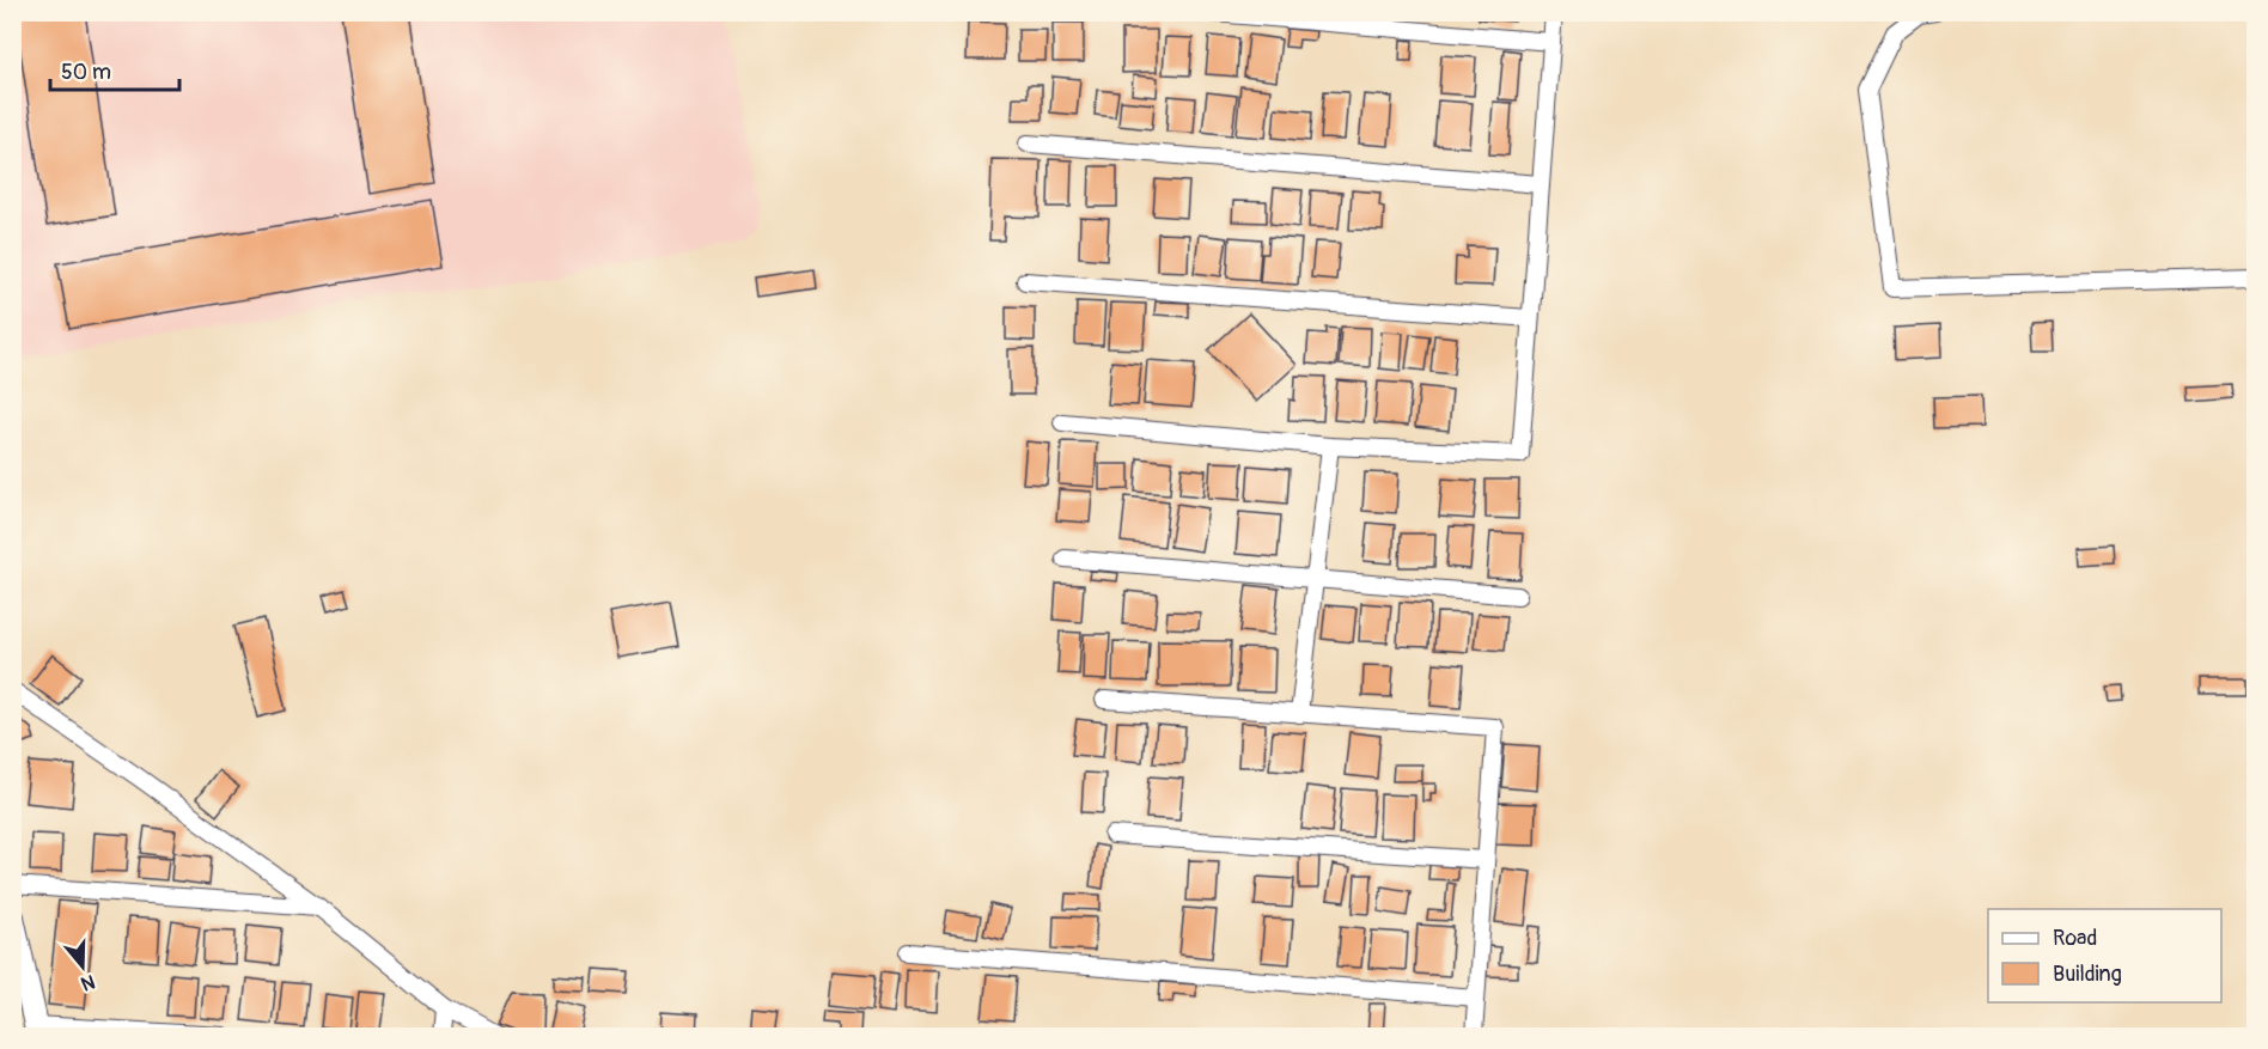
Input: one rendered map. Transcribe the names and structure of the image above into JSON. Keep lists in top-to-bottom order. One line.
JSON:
{"legend":["Road","Building"],"scale_bar":"50 m","north":"bottom"}
